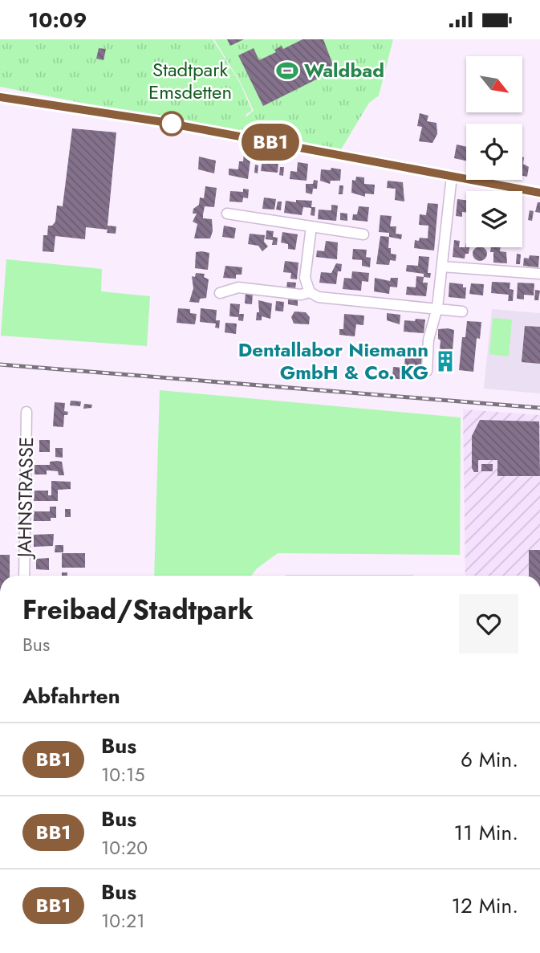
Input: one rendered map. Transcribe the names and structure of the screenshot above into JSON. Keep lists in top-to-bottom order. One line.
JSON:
{"streets":{"street":["JAHNSTRASSE"]},"parks":["Stadtpark Emsdetten"],"places":{"sports":["Waldbad"],"building":["Dentallabor Niemann GmbH & Co. KG"]},"lines":["bus line BB1"],"north":"bottom right","page":{"status":"10:09","on_map":"BB1","heading":[["Freibad/Stadtpark","Bus"],"Abfahrten"],"list":[{"mark":"BB1","name":"Bus","note":"10:15","value":"6 Min."},{"mark":"BB1","name":"Bus","note":"10:20","value":"11 Min."},{"mark":"BB1","name":"Bus","note":"10:21","value":"12 Min."}]}}
